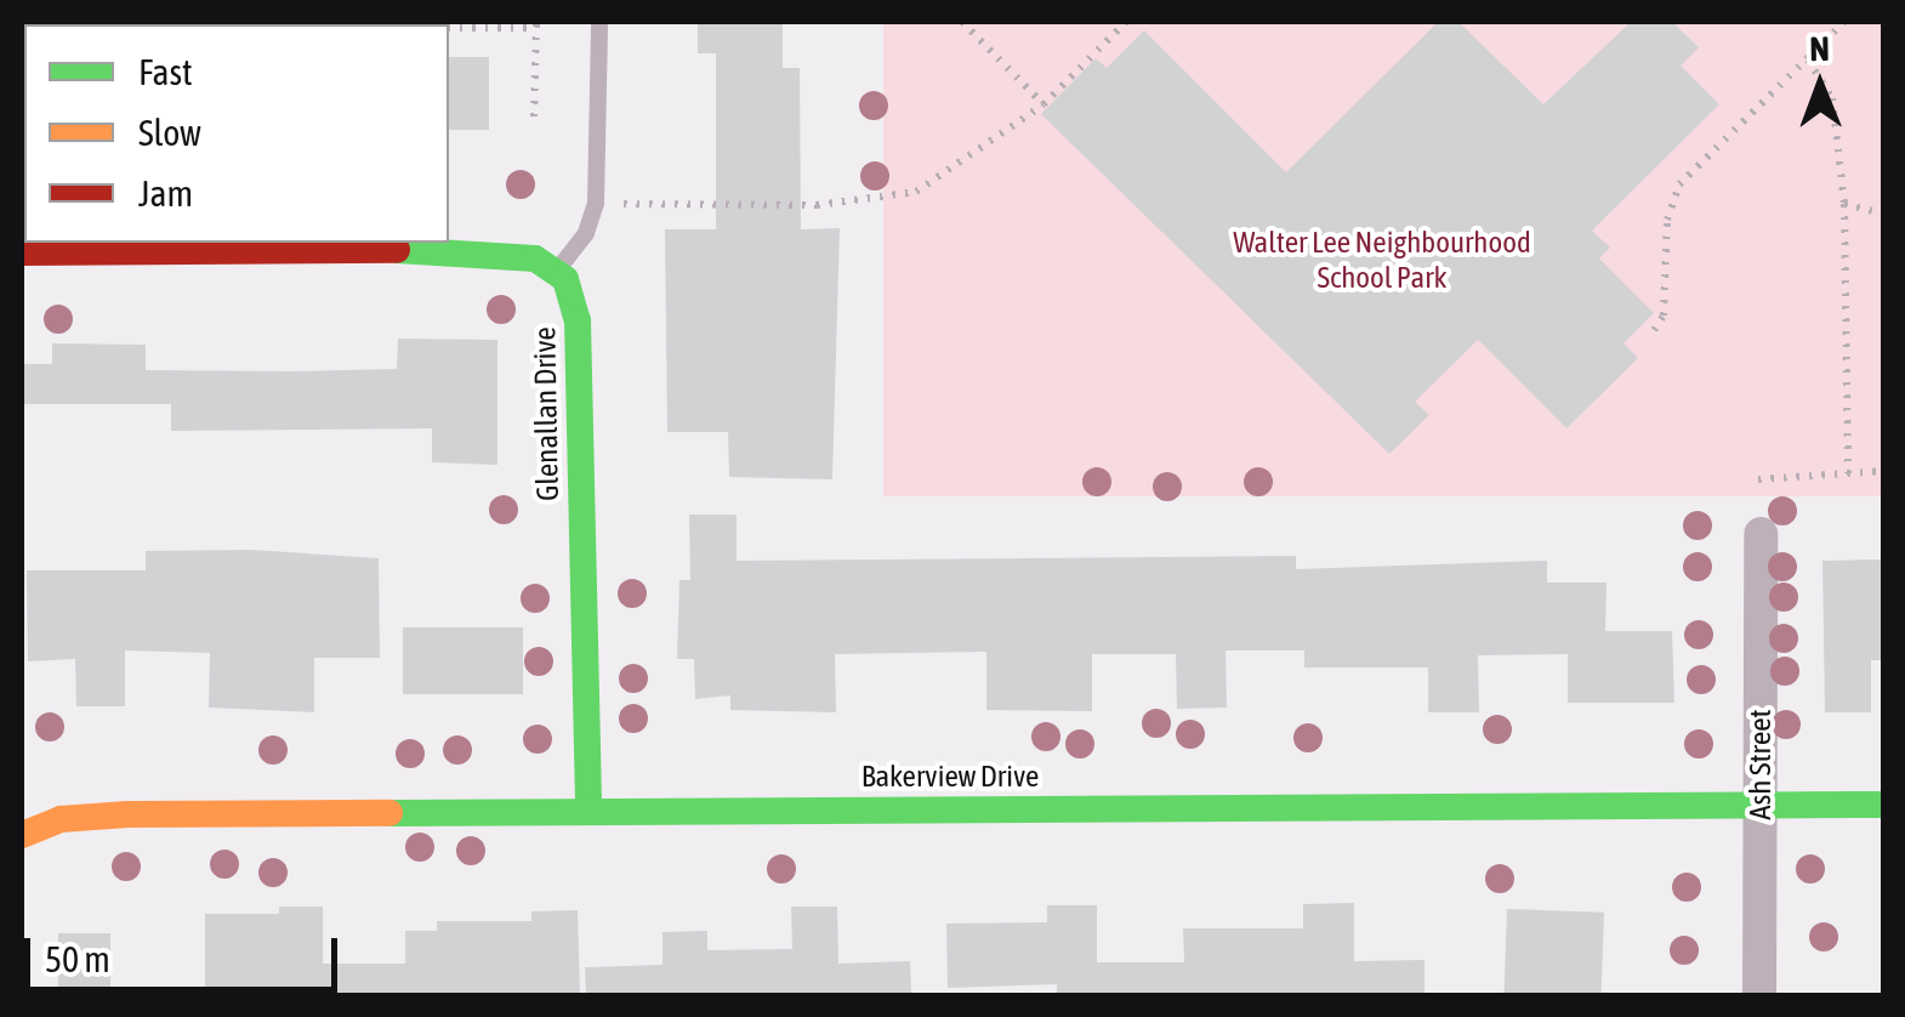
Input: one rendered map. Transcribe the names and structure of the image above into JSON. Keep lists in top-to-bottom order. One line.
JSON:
{"streets":{"street":["Glenallan Drive","Ash Street","Bakerview Drive"]},"crossings":[["Glenallan Drive","Bakerview Drive"],["Ash Street","Bakerview Drive"]],"parks":["Walter Lee Neighbourhood School Park"],"legend":["Fast","Slow","Jam"],"scale_bar":"50 m","north":"top"}
